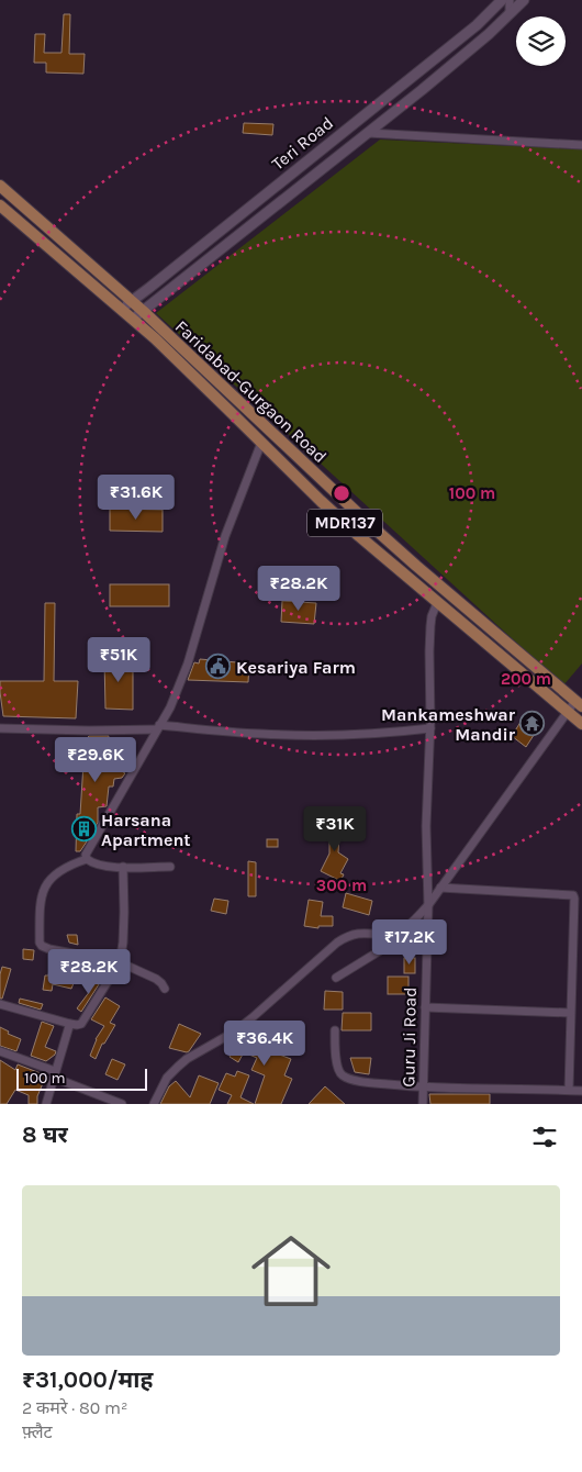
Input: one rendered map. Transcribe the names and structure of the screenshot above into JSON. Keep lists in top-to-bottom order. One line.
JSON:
{"streets":{"main road":["Faridabad-Gurgaon Road","MDR137"],"street":["Teri Road","Guru Ji Road"]},"crossings":[["Teri Road","Faridabad-Gurgaon Road"],["Faridabad-Gurgaon Road","Guru Ji Road"]],"places":{"public building":["Kesariya Farm"],"temple":["Mankameshwar Mandir"],"building":["Harsana Apartment"]},"scale_bar":"100 m","page":{"price":["₹31.6K","₹28.2K","₹51K","₹29.6K","₹31K","₹17.2K","₹28.2K","₹36.4K"],"scale":"100 m","heading":"8 घर","list":[{"name":"₹31,000/माह","note":"2 कमरे · 80 m² · फ़्लैट"}]},"rings":["100 m","200 m","300 m"]}
